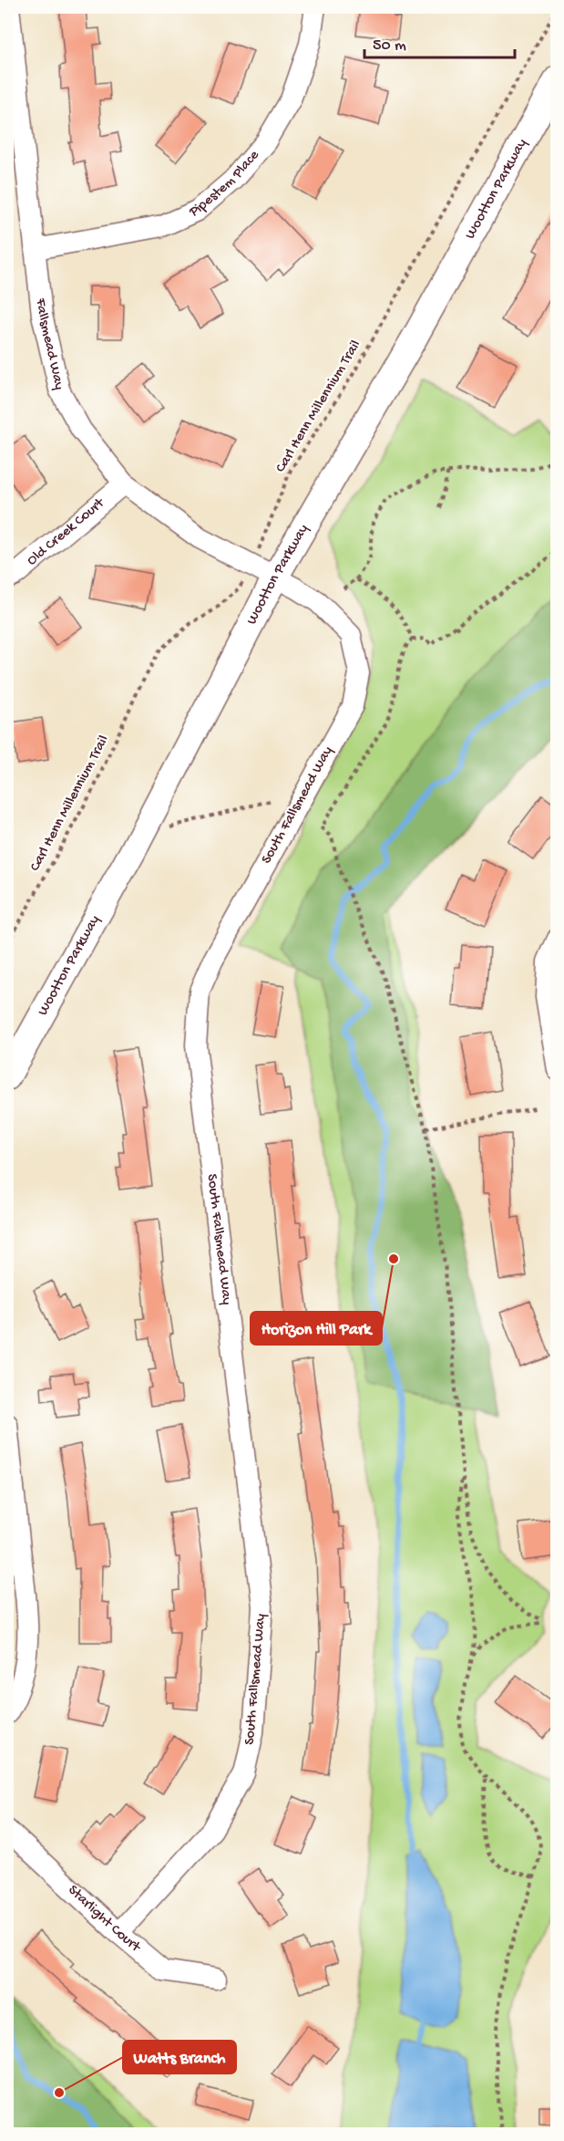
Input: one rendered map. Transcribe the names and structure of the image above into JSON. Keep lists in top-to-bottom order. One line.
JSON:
{"streets":{"main road":["Wootton Parkway"],"street":["Pipestem Place","Fallsmead Way","Old Creek Court","South Fallsmead Way","Starlight Court"],"path":["Carl Henn Millennium Trail"]},"crossings":[["Pipestem Place","Fallsmead Way"],["Wootton Parkway","Fallsmead Way"],["Wootton Parkway","South Fallsmead Way"],["Fallsmead Way","Carl Henn Millennium Trail"],["Fallsmead Way","Old Creek Court"],["Fallsmead Way","South Fallsmead Way"],["South Fallsmead Way","Starlight Court"]],"places":["Horizon Hill Park","Watts Branch"],"scale_bar":"50 m"}
